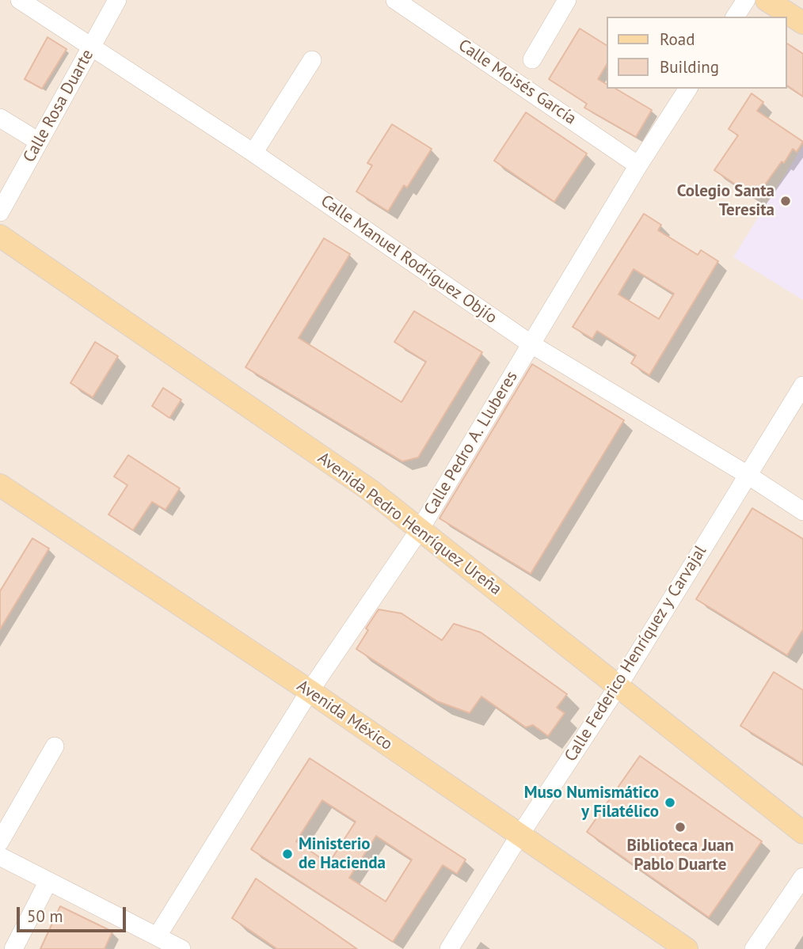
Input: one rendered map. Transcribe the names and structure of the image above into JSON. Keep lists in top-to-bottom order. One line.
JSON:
{"streets":{"main road":["Avenida Pedro Henríquez Ureña","Avenida México"],"street":["Calle Moisés García","Calle Rosa Duarte","Calle Manuel Rodríguez Objío","Calle Pedro A. Lluberes","Calle Federico Henríquez y Carvajal"]},"crossings":[["Calle Moisés García","Calle Pedro A. Lluberes"],["Calle Rosa Duarte","Calle Manuel Rodríguez Objío"],["Calle Manuel Rodríguez Objío","Calle Pedro A. Lluberes"],["Calle Manuel Rodríguez Objío","Calle Federico Henríquez y Carvajal"],["Calle Pedro A. Lluberes","Avenida Pedro Henríquez Ureña"],["Calle Pedro A. Lluberes","Avenida México"],["Avenida Pedro Henríquez Ureña","Calle Federico Henríquez y Carvajal"],["Calle Federico Henríquez y Carvajal","Avenida México"]],"places":["Colegio Santa Teresita","Muso Numismático y Filatélico","Biblioteca Juan Pablo Duarte","Ministerio de Hacienda"],"legend":["Road","Building"],"scale_bar":"50 m"}
